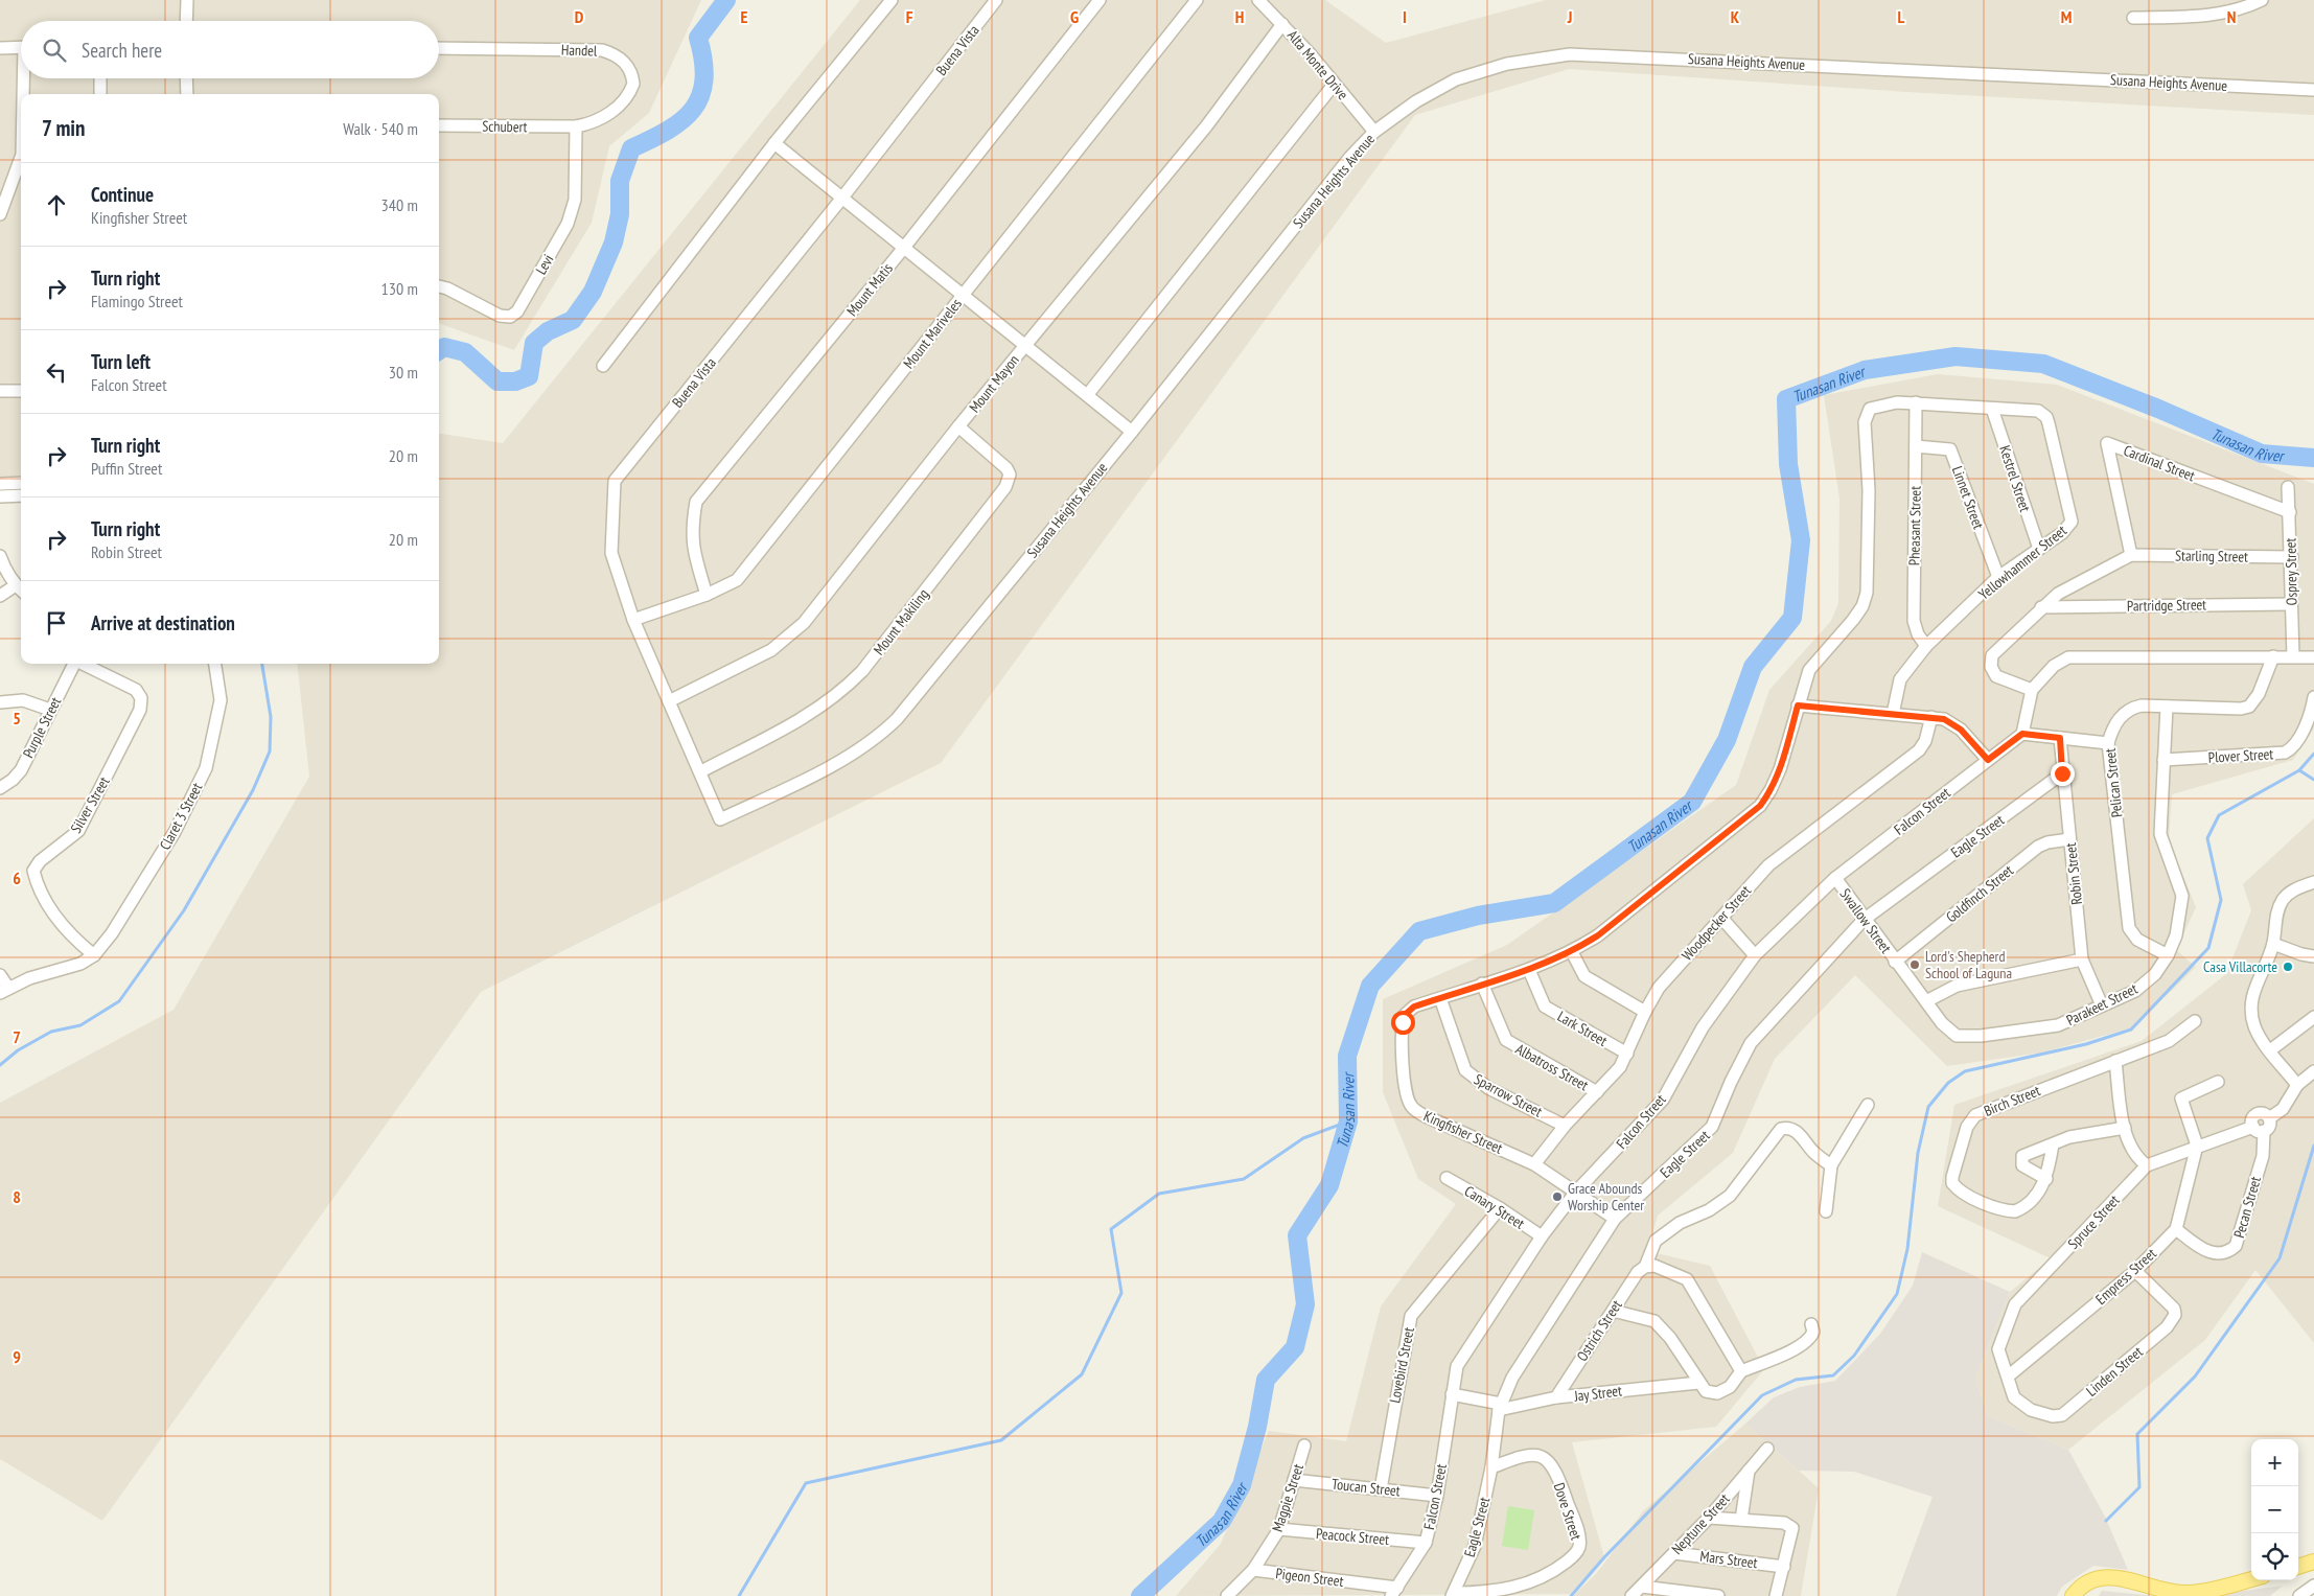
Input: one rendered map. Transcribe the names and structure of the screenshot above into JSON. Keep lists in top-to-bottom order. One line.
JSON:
{"streets":{"street":["Handel","Buena Vista","Susana Heights Avenue","Alta Monte Drive","Schubert","Levi","Mount Matis","Mount Mariveles","Mount Mayon","Cardinal Street","Kestrel Street","Linnet Street","Pheasant Street","Starling Street","Yellowhammer Street","Osprey Street","Partridge Street","Mount Makiling","Purple Street","Plover Street","Pelican Street","Silver Street","Falcon Street","Claret 3 Street","Eagle Street","Robin Street","Goldfinch Street","Swallow Street","Woodpecker Street","Parakeet Street","Lark Street","Albatross Street","Sparrow Street","Birch Street","Kingfisher Street","Canary Street","Pecan Street","Spruce Street","Empress Street","Ostrich Street","Lovebird Street","Linden Street","Jay Street","Toucan Street","Magpie Street","Dove Street","Neptune Street","Peacock Street","Mars Street","Pigeon Street"]},"crossings":[["Handel","Schubert"],["Handel","Levi"],["Buena Vista","Susana Heights Avenue"],["Buena Vista","Mount Mariveles"],["Buena Vista","Mount Mayon"],["Buena Vista","Mount Makiling"],["Susana Heights Avenue","Alta Monte Drive"],["Alta Monte Drive","Mount Mayon"],["Schubert","Levi"],["Mount Matis","Mount Mariveles"],["Mount Mayon","Mount Makiling"],["Cardinal Street","Starling Street"],["Cardinal Street","Osprey Street"],["Kestrel Street","Yellowhammer Street"],["Linnet Street","Pheasant Street"],["Linnet Street","Yellowhammer Street"],["Pheasant Street","Yellowhammer Street"],["Pheasant Street","Kingfisher Street"],["Starling Street","Osprey Street"],["Osprey Street","Partridge Street"],["Plover Street","Parakeet Street"],["Pelican Street","Parakeet Street"],["Silver Street","Claret 3 Street"],["Falcon Street","Swallow Street"],["Falcon Street","Kingfisher Street"],["Falcon Street","Canary Street"],["Falcon Street","Toucan Street"],["Falcon Street","Peacock Street"],["Falcon Street","Pigeon Street"],["Eagle Street","Robin Street"],["Eagle Street","Swallow Street"],["Eagle Street","Kingfisher Street"],["Eagle Street","Jay Street"],["Eagle Street","Dove Street"],["Robin Street","Goldfinch Street"],["Robin Street","Parakeet Street"],["Goldfinch Street","Swallow Street"],["Swallow Street","Parakeet Street"],["Woodpecker Street","Lark Street"],["Woodpecker Street","Albatross Street"],["Woodpecker Street","Sparrow Street"],["Woodpecker Street","Kingfisher Street"],["Lark Street","Kingfisher Street"],["Albatross Street","Kingfisher Street"],["Sparrow Street","Kingfisher Street"],["Canary Street","Lovebird Street"],["Pecan Street","Spruce Street"],["Pecan Street","Empress Street"],["Spruce Street","Empress Street"],["Spruce Street","Linden Street"],["Empress Street","Linden Street"],["Ostrich Street","Jay Street"],["Lovebird Street","Toucan Street"],["Toucan Street","Magpie Street"],["Magpie Street","Peacock Street"],["Magpie Street","Pigeon Street"],["Neptune Street","Mars Street"]],"water":["Tunasan River"],"places":["Lord's Shepherd School of Laguna","Casa Villacorte","Grace Abounds Worship Center"],"page":{"search":"Search here","heading":["7 min","Walk · 540 m"],"list":[["Continue","Kingfisher Street","340 m"],["Turn right","Flamingo Street","130 m"],["Turn left","Falcon Street","30 m"],["Turn right","Puffin Street","20 m"],["Turn right","Robin Street","20 m"],"Arrive at destination"],"map_buttons":["+","−"]},"grid":{"columns":["D","E","F","G","H","I","J","K","L","M","N"],"rows":["5","6","7","8","9"]}}
